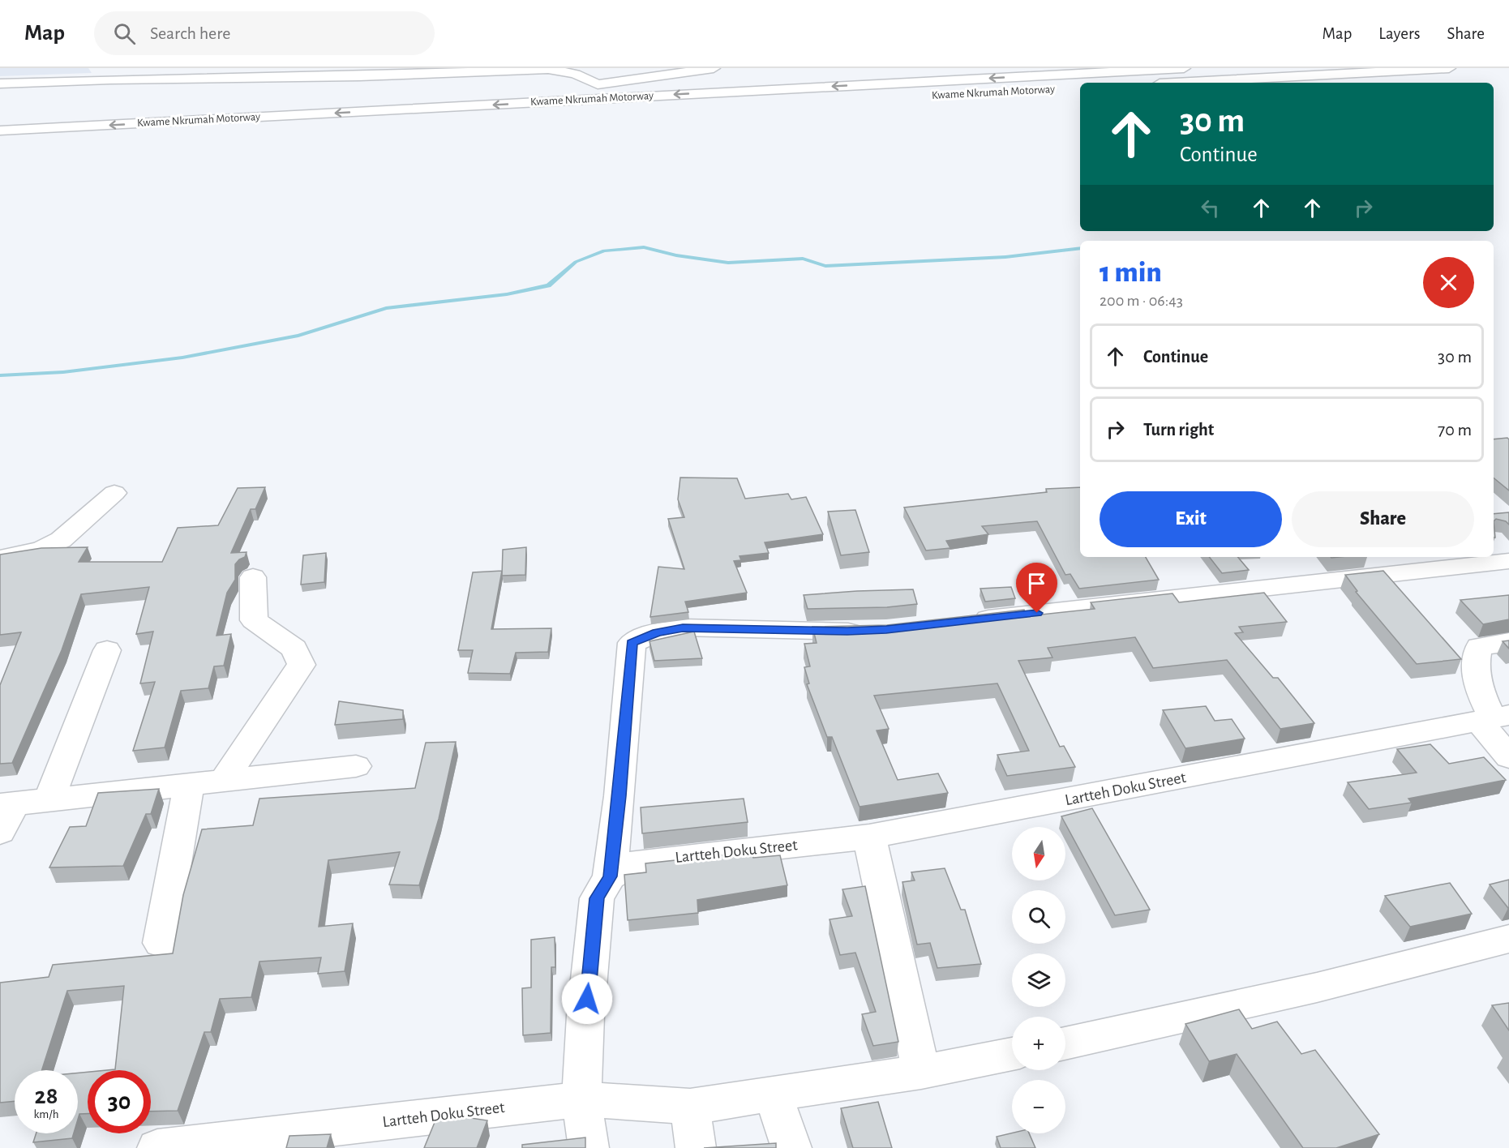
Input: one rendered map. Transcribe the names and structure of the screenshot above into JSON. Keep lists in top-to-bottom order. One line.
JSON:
{"streets":{"main road":["Kwame Nkrumah Motorway","Lartteh Doku Street"]},"north":"bottom","page":{"header":"Map","search":"Search here","nav":["Map","Layers","Share"],"turn":["30 m","Continue"],"heading":["1 min","200 m · 06:43"],"list":[{"name":"Continue","value":"30 m"},{"name":"Turn right","value":"70 m"}],"buttons":["Exit","Share"],"map_buttons":["+","−"],"speed":"28 km/h","limit":"30"}}
